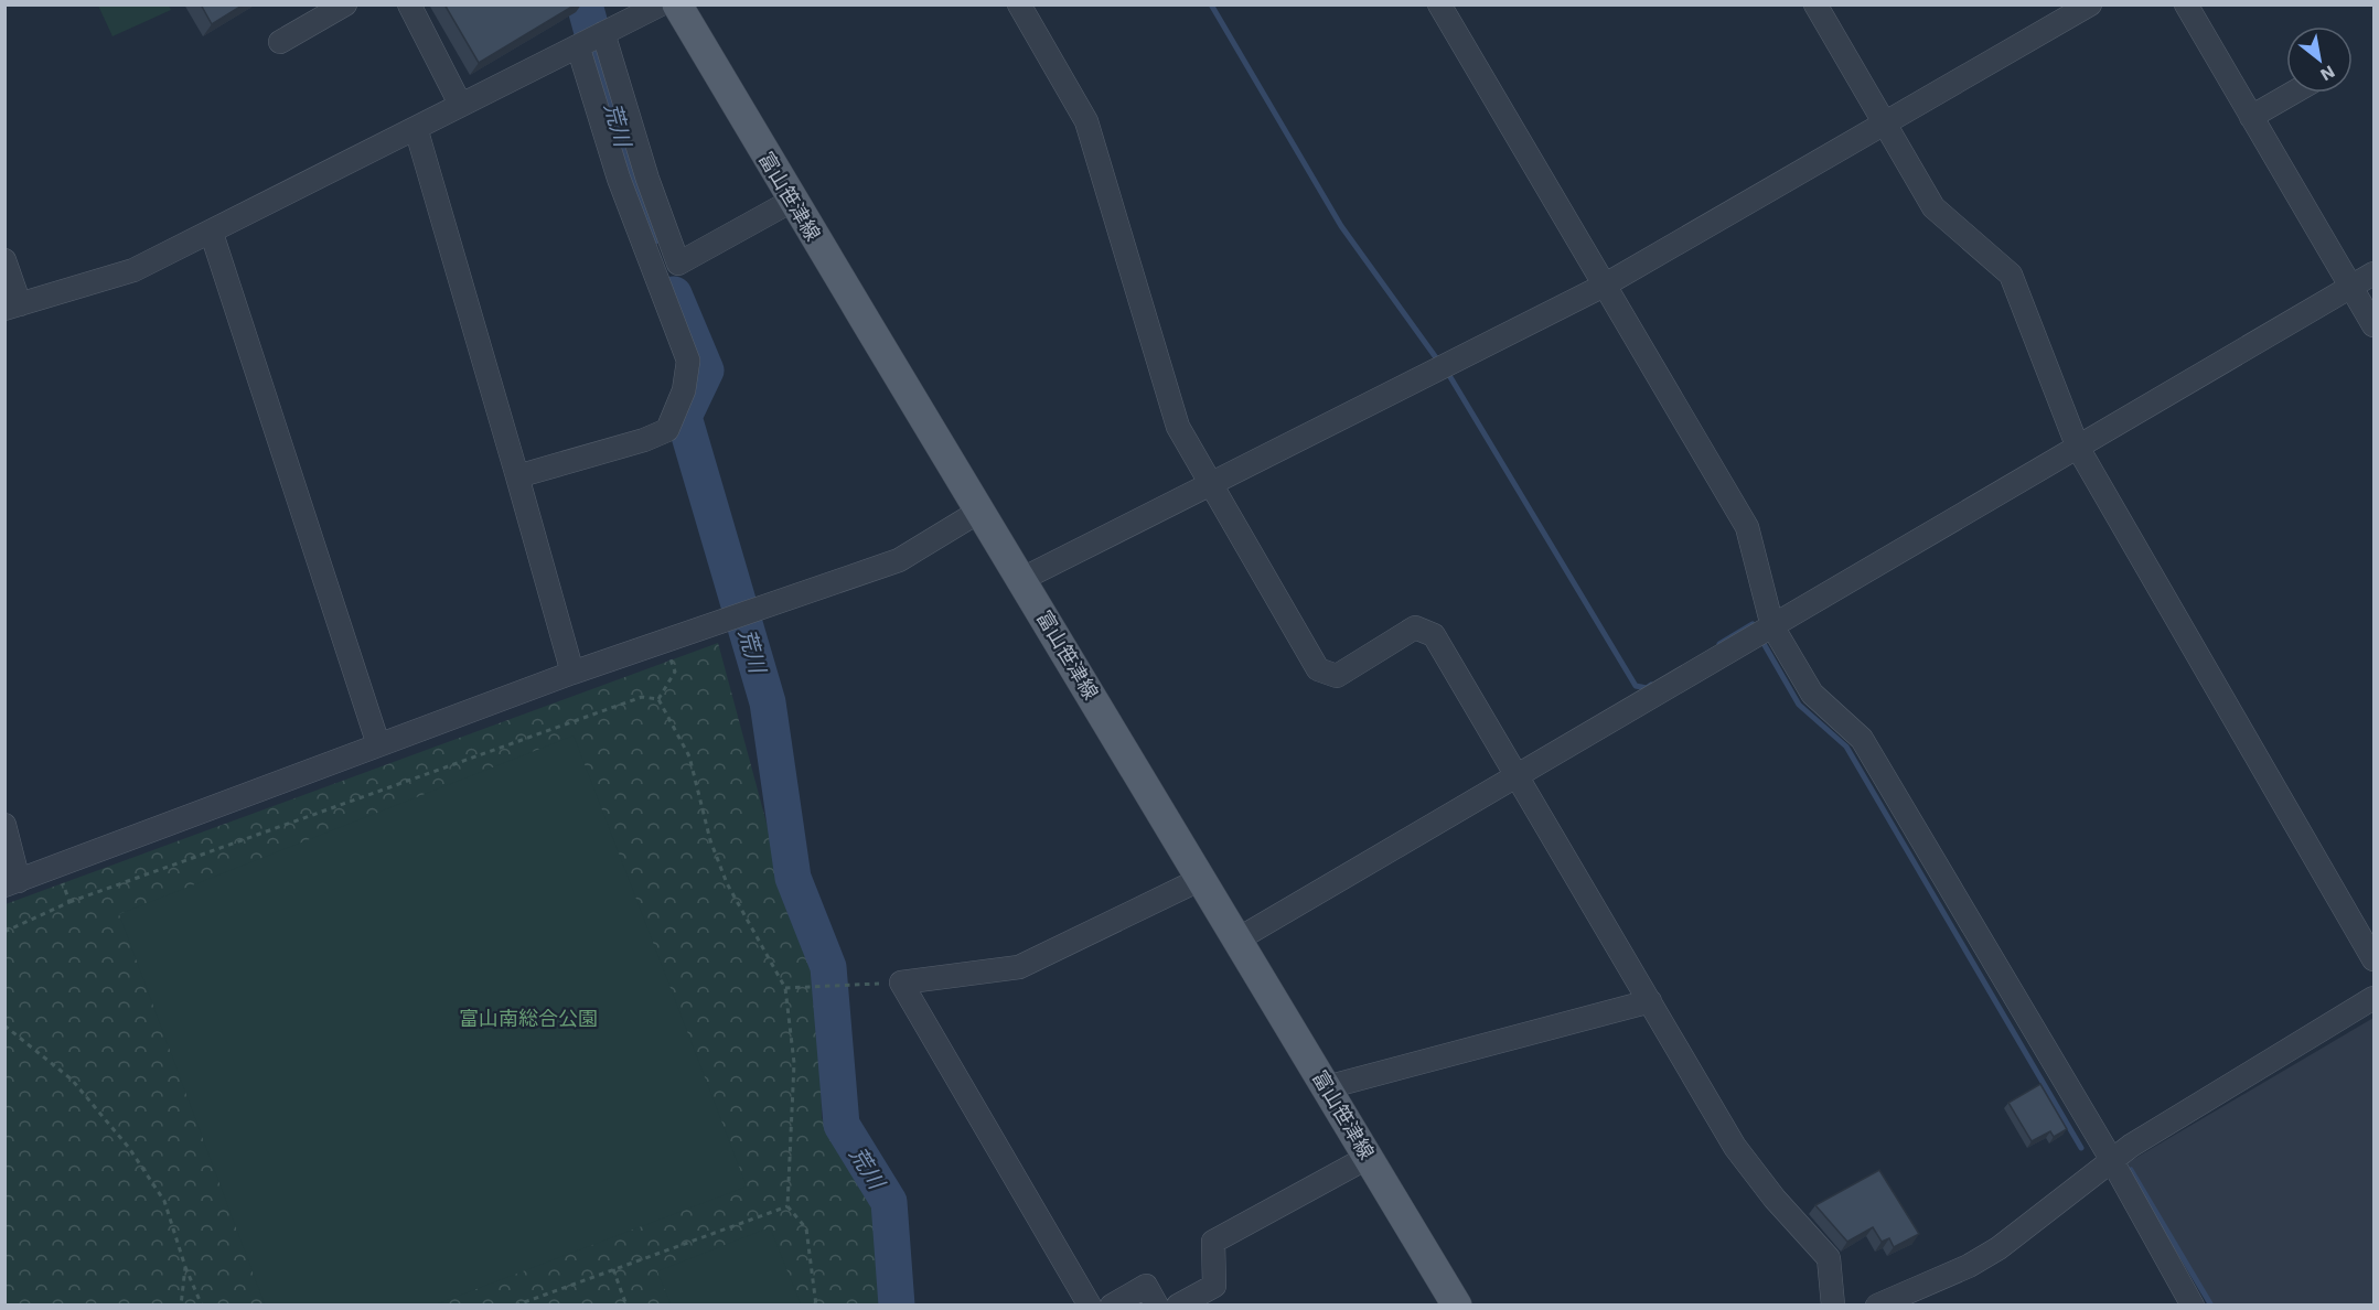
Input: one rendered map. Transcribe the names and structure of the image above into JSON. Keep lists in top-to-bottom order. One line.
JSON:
{"streets":{"main road":["富山笹津線"]},"water":["荒川"],"parks":["富山南総合公園"],"north":"bottom right"}
